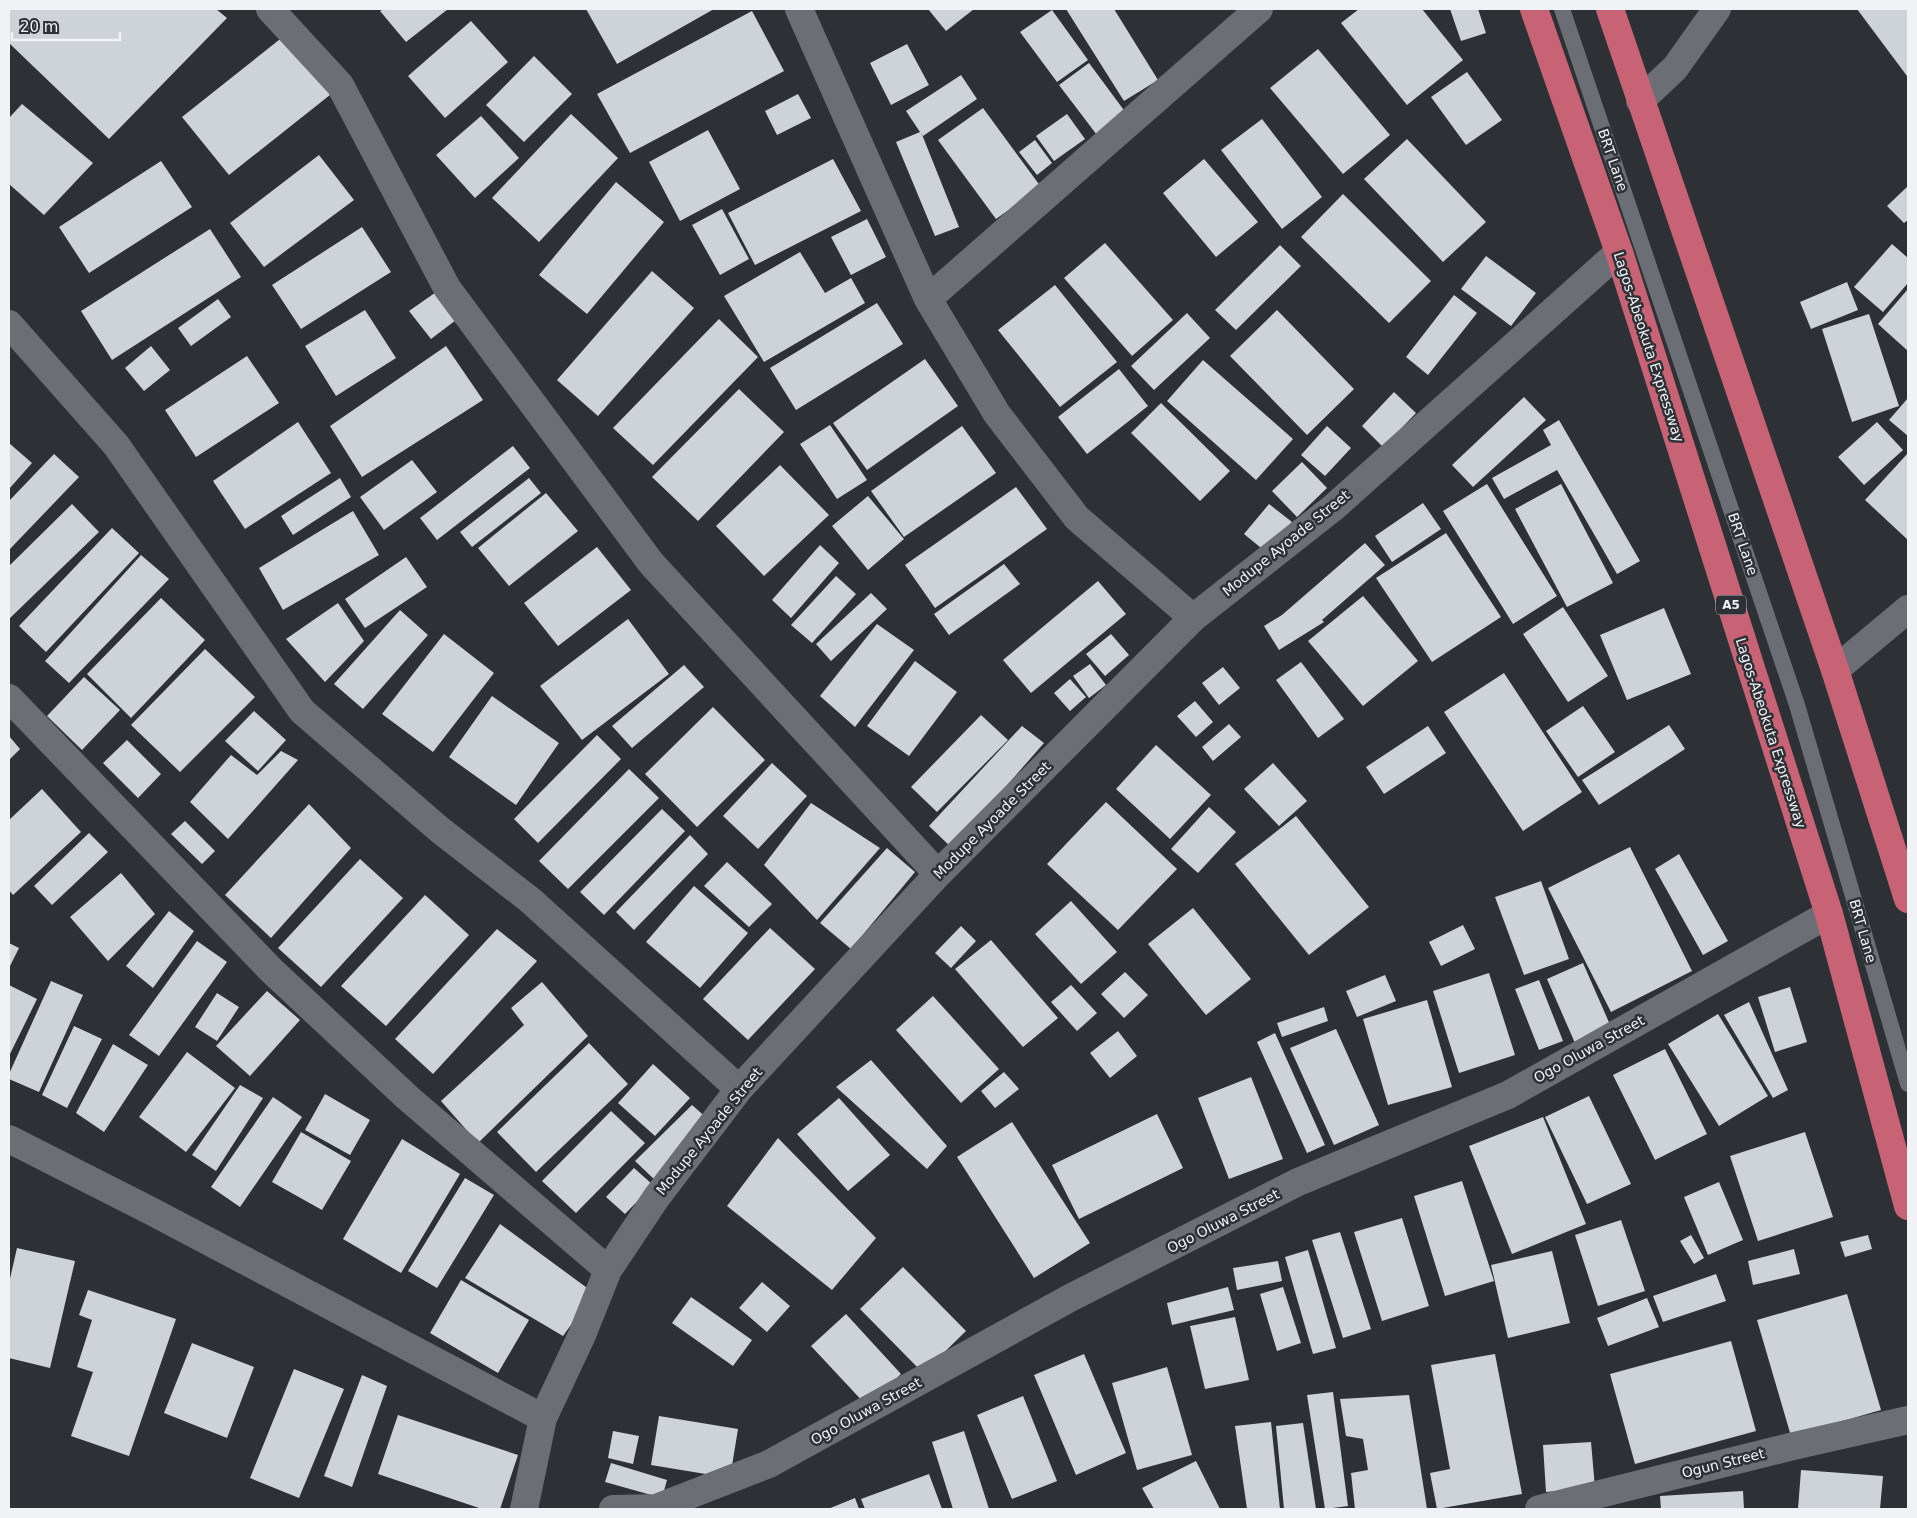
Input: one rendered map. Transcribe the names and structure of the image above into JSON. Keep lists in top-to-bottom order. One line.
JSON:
{"streets":{"highway":["Lagos-Abeokuta Expressway","A5"],"street":["Modupe Ayoade Street","Ogo Oluwa Street","Ogun Street"],"lane":["BRT Lane"]},"crossings":[["Lagos-Abeokuta Expressway","Modupe Ayoade Street"],["Lagos-Abeokuta Expressway","Ogo Oluwa Street"]],"scale_bar":"20 m"}
